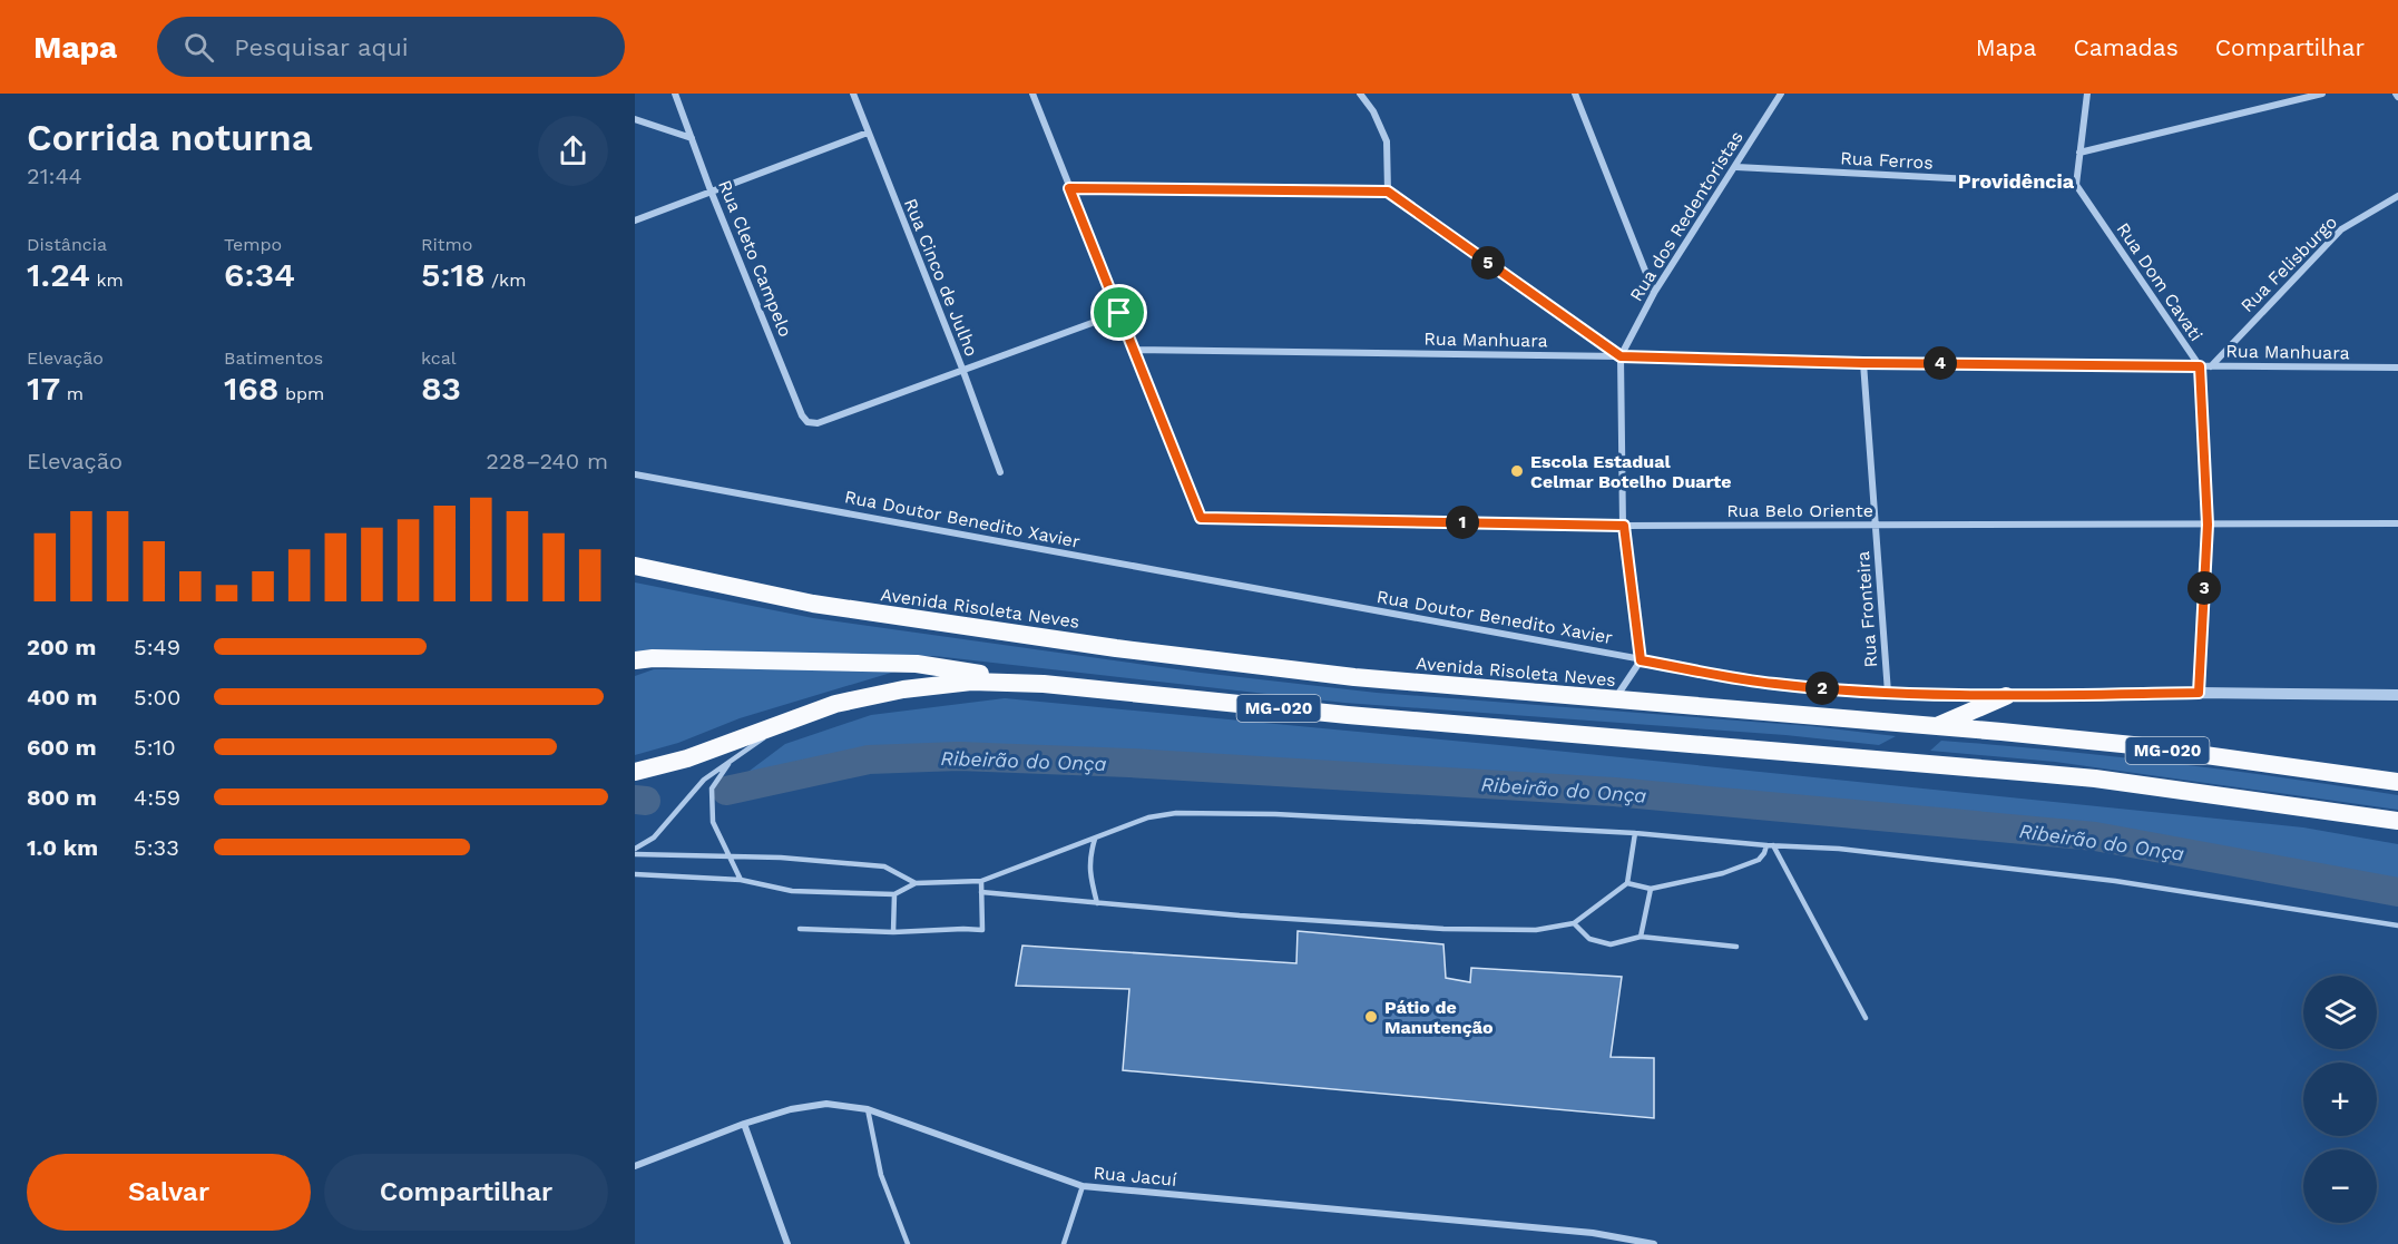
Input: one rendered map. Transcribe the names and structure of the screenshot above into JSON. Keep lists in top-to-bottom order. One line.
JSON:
{"streets":{"highway":["Avenida Risoleta Neves","MG-020"],"street":["Rua Ferros","Rua dos Redentoristas","Rua Cleto Campelo","Rua Felisburgo","Rua Cinco de Julho","Rua Dom Cavati","Rua Manhuara","Rua Belo Oriente","Rua Doutor Benedito Xavier","Rua Fronteira","Rua Jacuí"]},"crossings":[["Rua Ferros","Rua dos Redentoristas"],["Rua Ferros","Rua Dom Cavati"],["Rua dos Redentoristas","Rua Manhuara"],["Rua Cleto Campelo","Rua Cinco de Julho"],["Rua Felisburgo","Rua Manhuara"],["Rua Dom Cavati","Rua Manhuara"],["Rua Dom Cavati","Rua Belo Oriente"],["Rua Dom Cavati","Rua Doutor Benedito Xavier"],["Rua Manhuara","Rua Belo Oriente"],["Rua Manhuara","Rua Fronteira"],["Rua Belo Oriente","Rua Fronteira"],["Rua Doutor Benedito Xavier","Rua Fronteira"]],"districts":["Providência"],"water":["Ribeirão do Onça"],"places":["Escola Estadual Celmar Botelho Duarte","Pátio de Manutenção"],"page":{"header":"Mapa","search":"Pesquisar aqui","nav":["Mapa","Camadas","Compartilhar"],"heading":["Corrida noturna","21:44"],"stats":[["Distância","1.24 km"],["Tempo","6:34"],["Ritmo","5:18 /km"],["Elevação","17 m"],["Batimentos","168 bpm"],["kcal","83"]],"pins":["5","4","1","3","2"],"chart":["Elevação","228–240 m"],"list":[{"name":"200 m","note":"5:49"},{"name":"400 m","note":"5:00"},{"name":"600 m","note":"5:10"},{"name":"800 m","note":"4:59"},{"name":"1.0 km","note":"5:33"}],"map_buttons":["+","−"],"buttons":["Salvar","Compartilhar"]}}
